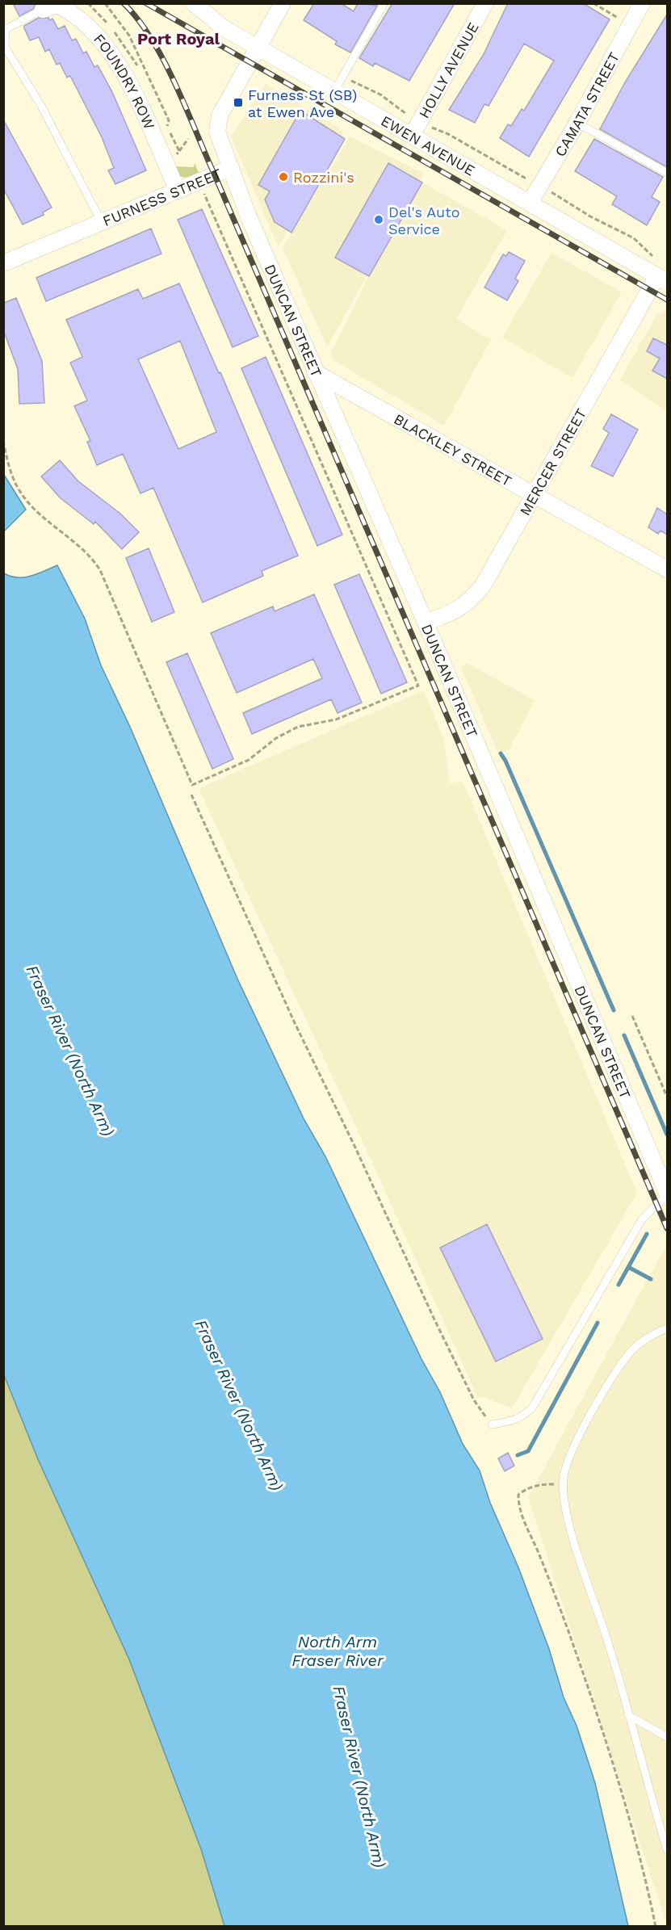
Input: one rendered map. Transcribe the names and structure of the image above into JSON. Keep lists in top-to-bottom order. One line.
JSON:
{"streets":{"street":["HOLLY AVENUE","FOUNDRY ROW","CAMATA STREET","EWEN AVENUE","FURNESS STREET","DUNCAN STREET","BLACKLEY STREET","MERCER STREET"]},"crossings":[["HOLLY AVENUE","EWEN AVENUE"],["FOUNDRY ROW","FURNESS STREET"],["CAMATA STREET","EWEN AVENUE"],["EWEN AVENUE","FURNESS STREET"],["EWEN AVENUE","MERCER STREET"],["FURNESS STREET","DUNCAN STREET"],["DUNCAN STREET","BLACKLEY STREET"],["DUNCAN STREET","MERCER STREET"],["BLACKLEY STREET","MERCER STREET"]],"districts":["Port Royal"],"water":["Fraser River (North Arm)","North Arm Fraser River"],"places":{"transit":["Furness St (SB) at Ewen Ave"],"other":["Rozzini's","Del's Auto Service"]}}
